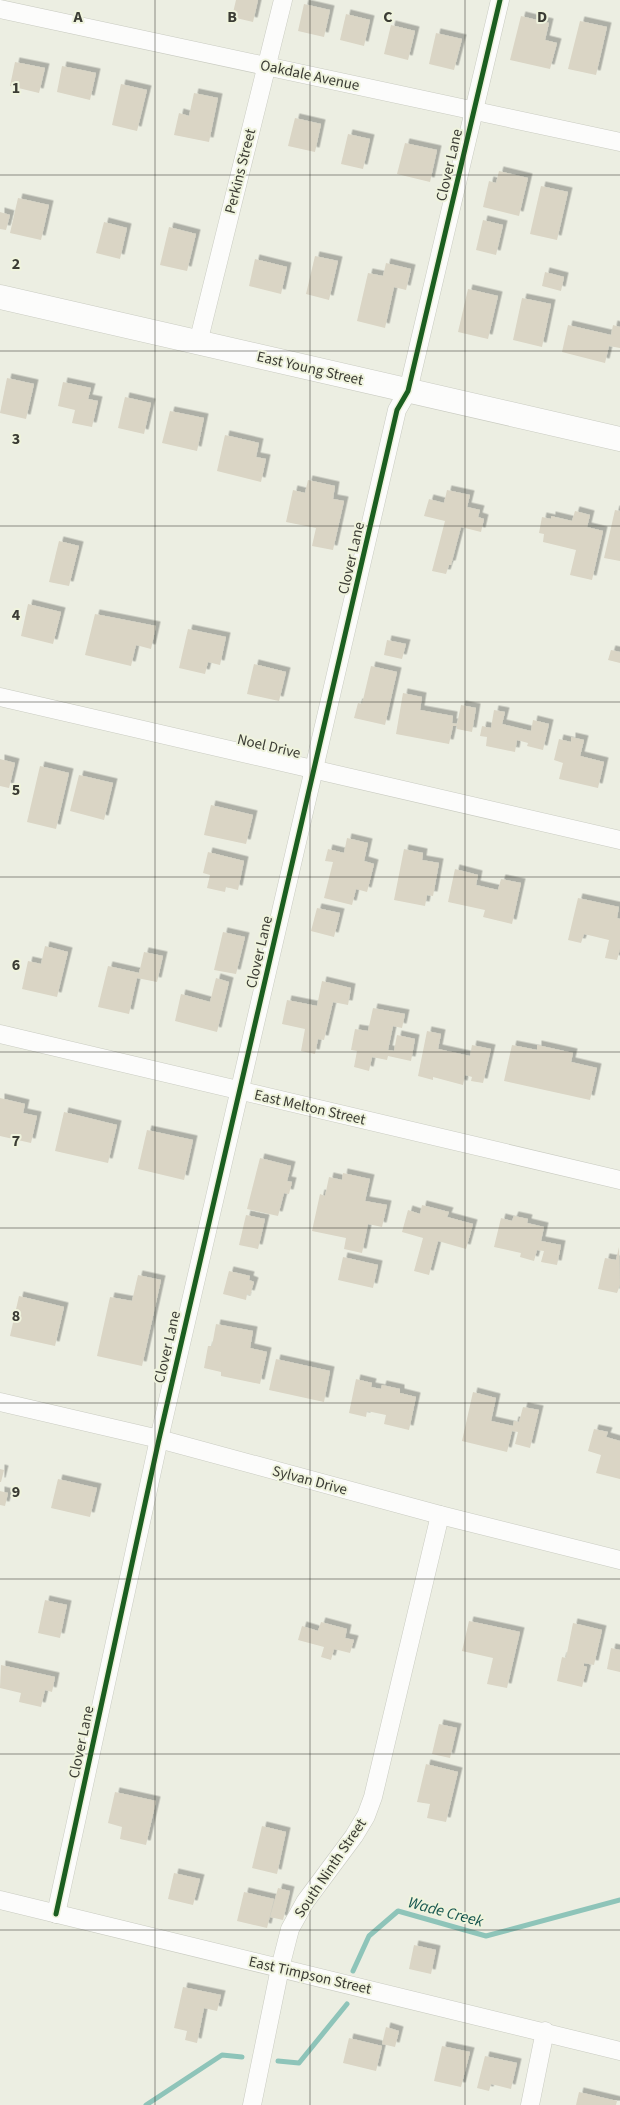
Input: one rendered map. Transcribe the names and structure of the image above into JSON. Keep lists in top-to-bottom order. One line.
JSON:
{"streets":{"street":["Oakdale Avenue","Clover Lane","Perkins Street","East Young Street","Noel Drive","East Melton Street","Sylvan Drive","South Ninth Street","East Timpson Street"]},"crossings":[["Oakdale Avenue","Clover Lane"],["Oakdale Avenue","Perkins Street"],["Clover Lane","East Young Street"],["Clover Lane","Noel Drive"],["Clover Lane","East Melton Street"],["Clover Lane","Sylvan Drive"],["Clover Lane","East Timpson Street"],["Perkins Street","East Young Street"],["Sylvan Drive","South Ninth Street"],["South Ninth Street","East Timpson Street"]],"water":["Wade Creek"],"grid":{"columns":["A","B","C","D"],"rows":["1","2","3","4","5","6","7","8","9"]}}
